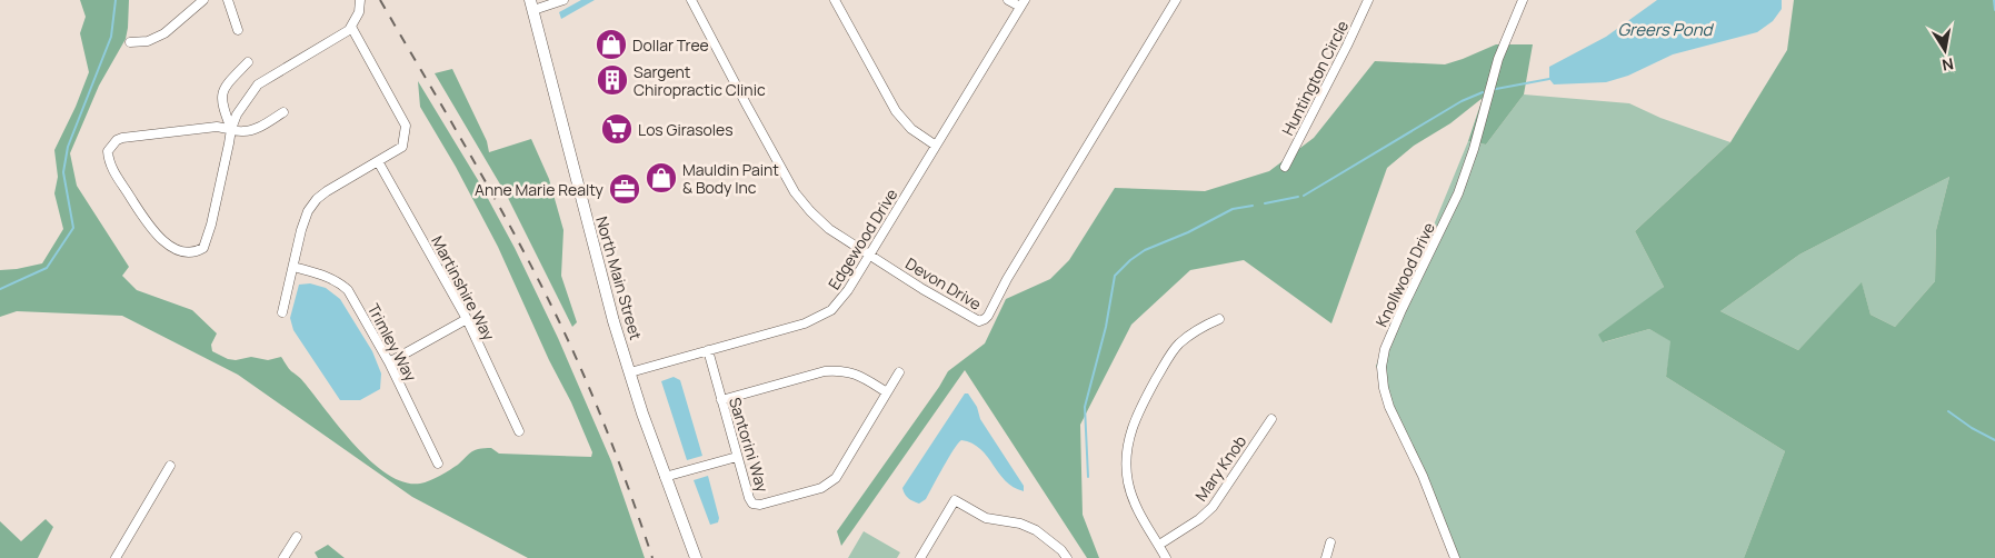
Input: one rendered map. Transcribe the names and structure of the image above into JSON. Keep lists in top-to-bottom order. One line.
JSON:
{"streets":{"main road":["North Main Street"],"street":["Huntington Circle","Edgewood Drive","Knollwood Drive","Devon Drive","Martinshire Way","Trimley Way","Santorini Way","Mary Knob"]},"crossings":[["Edgewood Drive","North Main Street"],["Edgewood Drive","Devon Drive"],["Edgewood Drive","Santorini Way"]],"water":["Greers Pond"],"places":{"shop":["Dollar Tree","Mauldin Paint & Body Inc"],"building":["Sargent Chiropractic Clinic"],"supermarket":["Los Girasoles"],"office":["Anne Marie Realty"]},"north":"bottom"}
